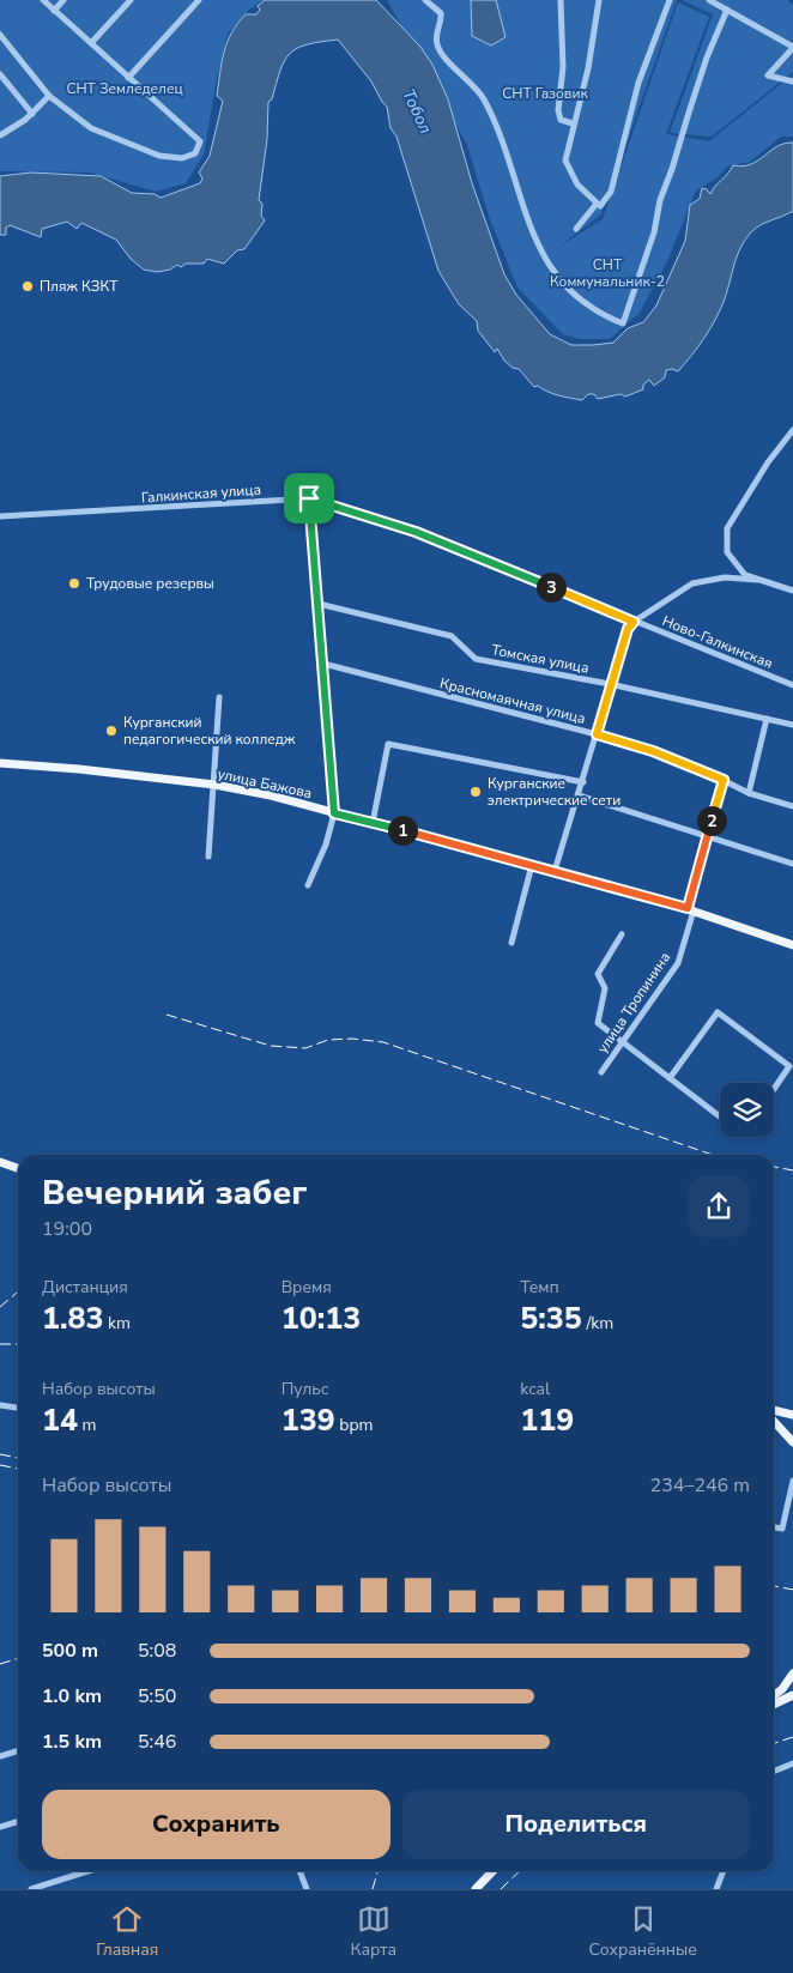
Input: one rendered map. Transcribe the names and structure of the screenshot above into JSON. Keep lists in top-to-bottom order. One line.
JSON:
{"streets":{"main road":["улица Бажова"],"street":["Галкинская улица","Ново-Галкинская","Томская улица","Красномаячная улица","улица Тропинина"]},"crossings":[["Галкинская улица","Ново-Галкинская"],["Красномаячная улица","улица Тропинина"],["улица Бажова","улица Тропинина"]],"water":["Тобол"],"parks":["СНТ Земледелец","СНТ Газовик","СНТ Коммунальник-2"],"places":["Пляж КЗКТ","Трудовые резервы","Курганский педагогический колледж","Курганские электрические сети"],"page":{"pins":["3","2","1"],"heading":["Вечерний забег","19:00"],"stats":[["Дистанция","1.83 km"],["Время","10:13"],["Темп","5:35 /km"],["Набор высоты","14 m"],["Пульс","139 bpm"],["kcal","119"]],"chart":["Набор высоты","234–246 m"],"list":[{"name":"500 m","note":"5:08"},{"name":"1.0 km","note":"5:50"},{"name":"1.5 km","note":"5:46"}],"buttons":["Сохранить","Поделиться"],"tabs":["Главная","Карта","Сохранённые"]}}
